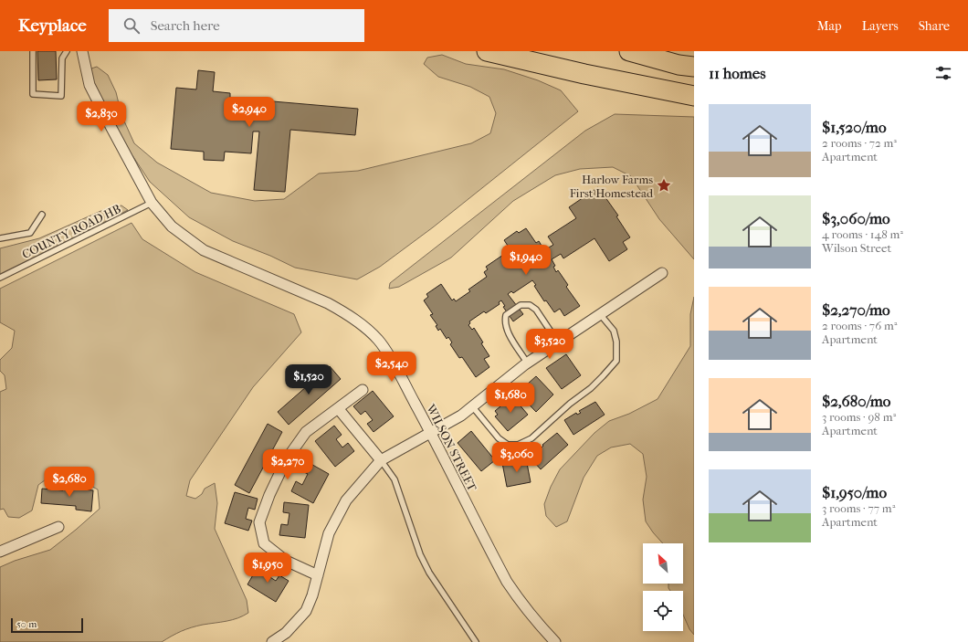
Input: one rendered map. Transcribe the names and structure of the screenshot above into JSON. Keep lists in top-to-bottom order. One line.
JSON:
{"streets":{"street":["WILSON STREET"],"lane":["COUNTY ROAD HB"]},"crossings":[["COUNTY ROAD HB","WILSON STREET"]],"places":{"place":["Harlow Farms First Homestead"]},"scale_bar":"50 m","north":"top left","page":{"header":"Keyplace","search":"Search here","nav":["Map","Layers","Share"],"heading":"11 homes","list":[{"name":"$1,520/mo","note":"2 rooms · 72 m² · Apartment"},{"name":"$3,060/mo","note":"4 rooms · 148 m² · Wilson Street"},{"name":"$2,270/mo","note":"2 rooms · 76 m² · Apartment"},{"name":"$2,680/mo","note":"3 rooms · 98 m² · Apartment"},{"name":"$1,950/mo","note":"3 rooms · 77 m² · Apartment"}],"price":["$2,940","$2,830","$1,940","$3,520","$2,540","$1,520","$1,680","$3,060","$2,270","$2,680","$1,950"],"scale":"50 m"}}
